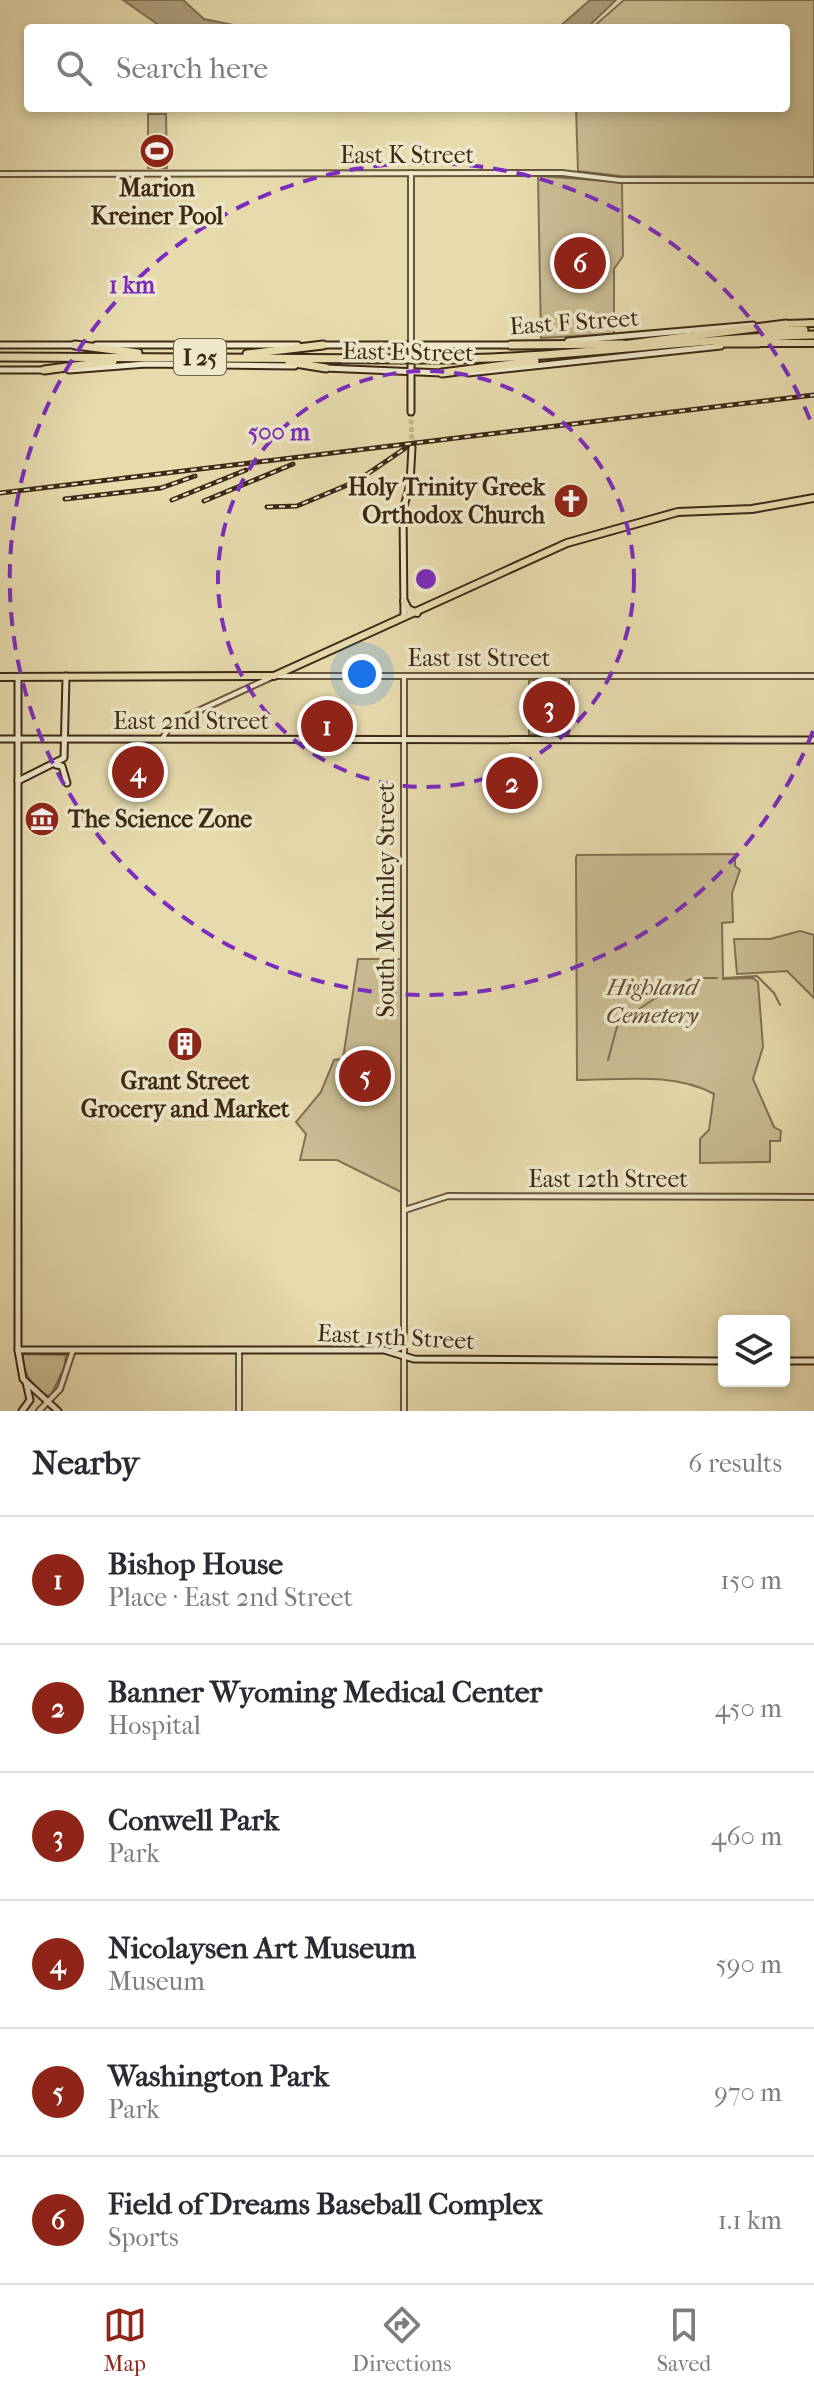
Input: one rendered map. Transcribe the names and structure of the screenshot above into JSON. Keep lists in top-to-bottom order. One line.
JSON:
{"streets":{"highway":["I 25"],"main road":["East F Street","East E Street","East 1st Street","East 2nd Street","East 15th Street"],"street":["East K Street","South McKinley Street","East 12th Street"]},"crossings":[["East 1st Street","South McKinley Street"],["East 2nd Street","South McKinley Street"],["South McKinley Street","East 12th Street"],["South McKinley Street","East 15th Street"]],"parks":["Highland Cemetery"],"places":{"sports":["Marion Kreiner Pool"],"church":["Holy Trinity Greek Orthodox Church"],"museum":["The Science Zone"],"building":["Grant Street Grocery and Market"]},"page":{"search":"Search here","pins":["6","3","1","4","2","5"],"heading":["Nearby","6 results"],"list":[{"mark":"1","name":"Bishop House","note":"Place · East 2nd Street","value":"150 m"},{"mark":"2","name":"Banner Wyoming Medical Center","note":"Hospital","value":"450 m"},{"mark":"3","name":"Conwell Park","note":"Park","value":"460 m"},{"mark":"4","name":"Nicolaysen Art Museum","note":"Museum","value":"590 m"},{"mark":"5","name":"Washington Park","note":"Park","value":"970 m"},{"mark":"6","name":"Field of Dreams Baseball Complex","note":"Sports","value":"1.1 km"}],"nav":["Map","Directions","Saved"]},"rings":["1 km","500 m"]}
